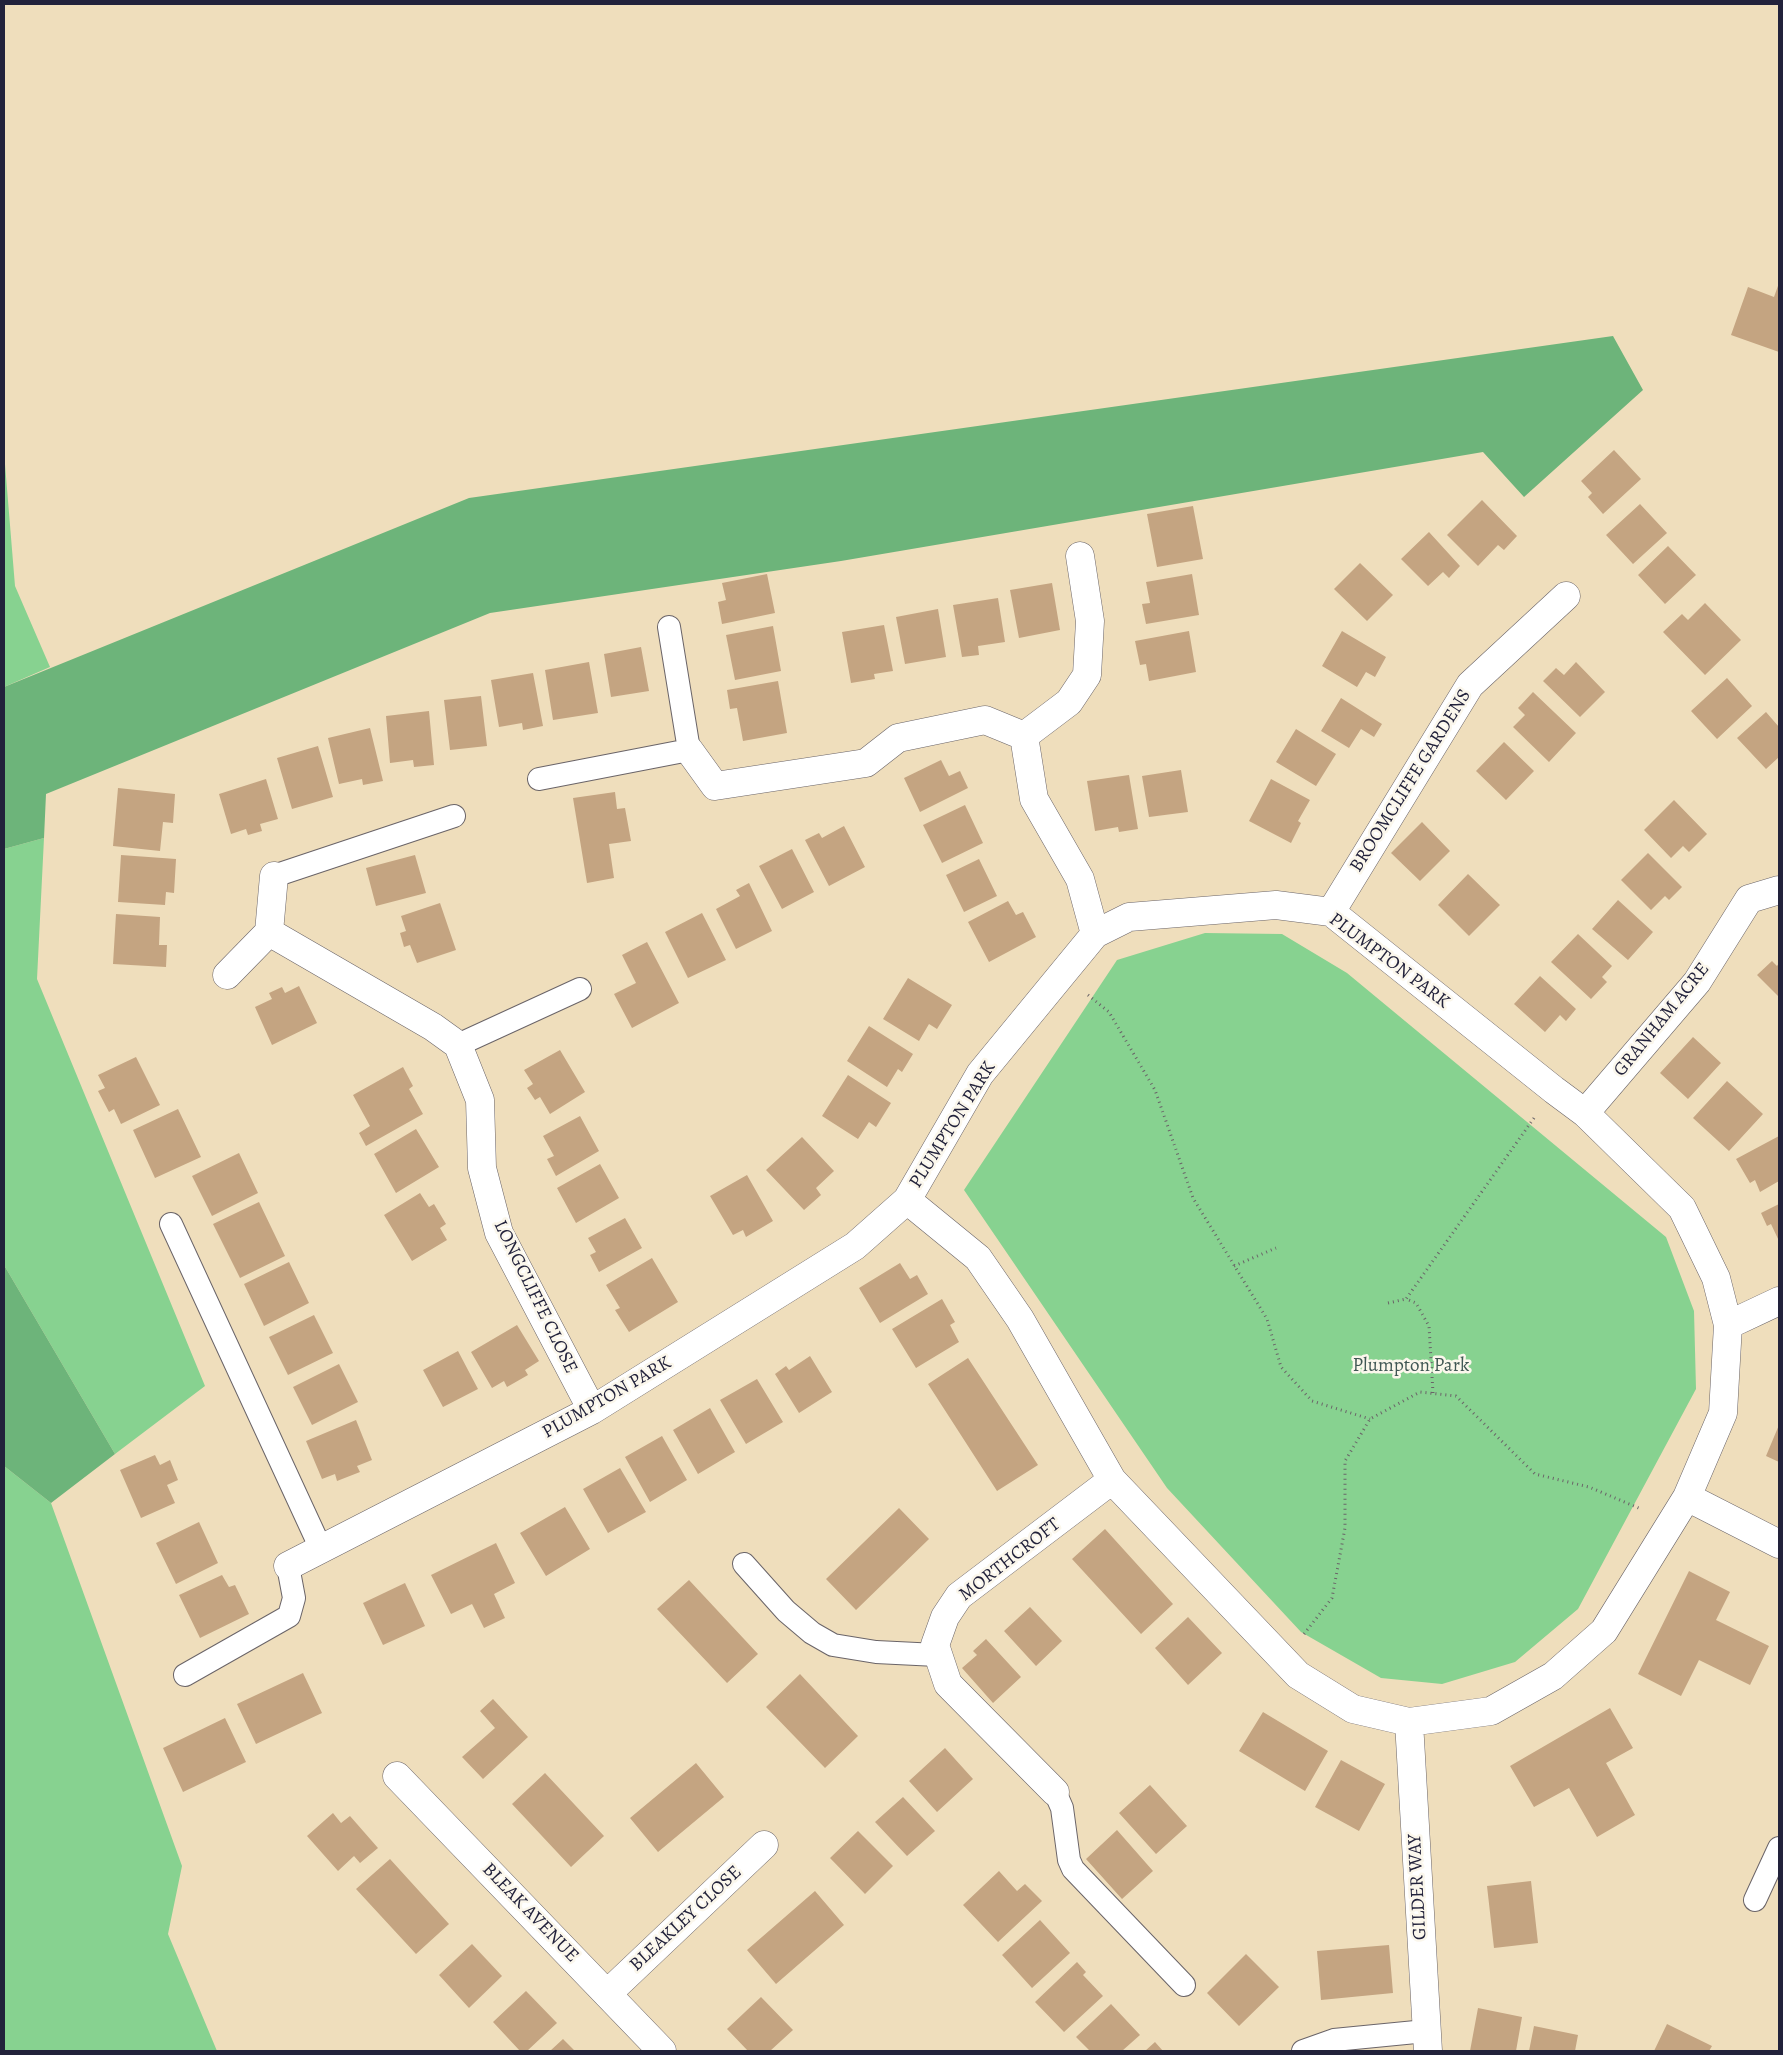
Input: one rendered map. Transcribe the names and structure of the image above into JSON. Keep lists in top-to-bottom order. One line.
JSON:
{"streets":{"street":["BROOMCLIFFE GARDENS","PLUMPTON PARK","GRANHAM ACRE","LONGCLIFFE CLOSE","MORTHCROFT","GILDER WAY","BLEAK AVENUE","BLEAKLEY CLOSE"]},"crossings":[["BROOMCLIFFE GARDENS","PLUMPTON PARK"],["PLUMPTON PARK","GRANHAM ACRE"],["PLUMPTON PARK","LONGCLIFFE CLOSE"],["PLUMPTON PARK","MORTHCROFT"],["PLUMPTON PARK","GILDER WAY"],["BLEAK AVENUE","BLEAKLEY CLOSE"]],"parks":["Plumpton Park"]}
